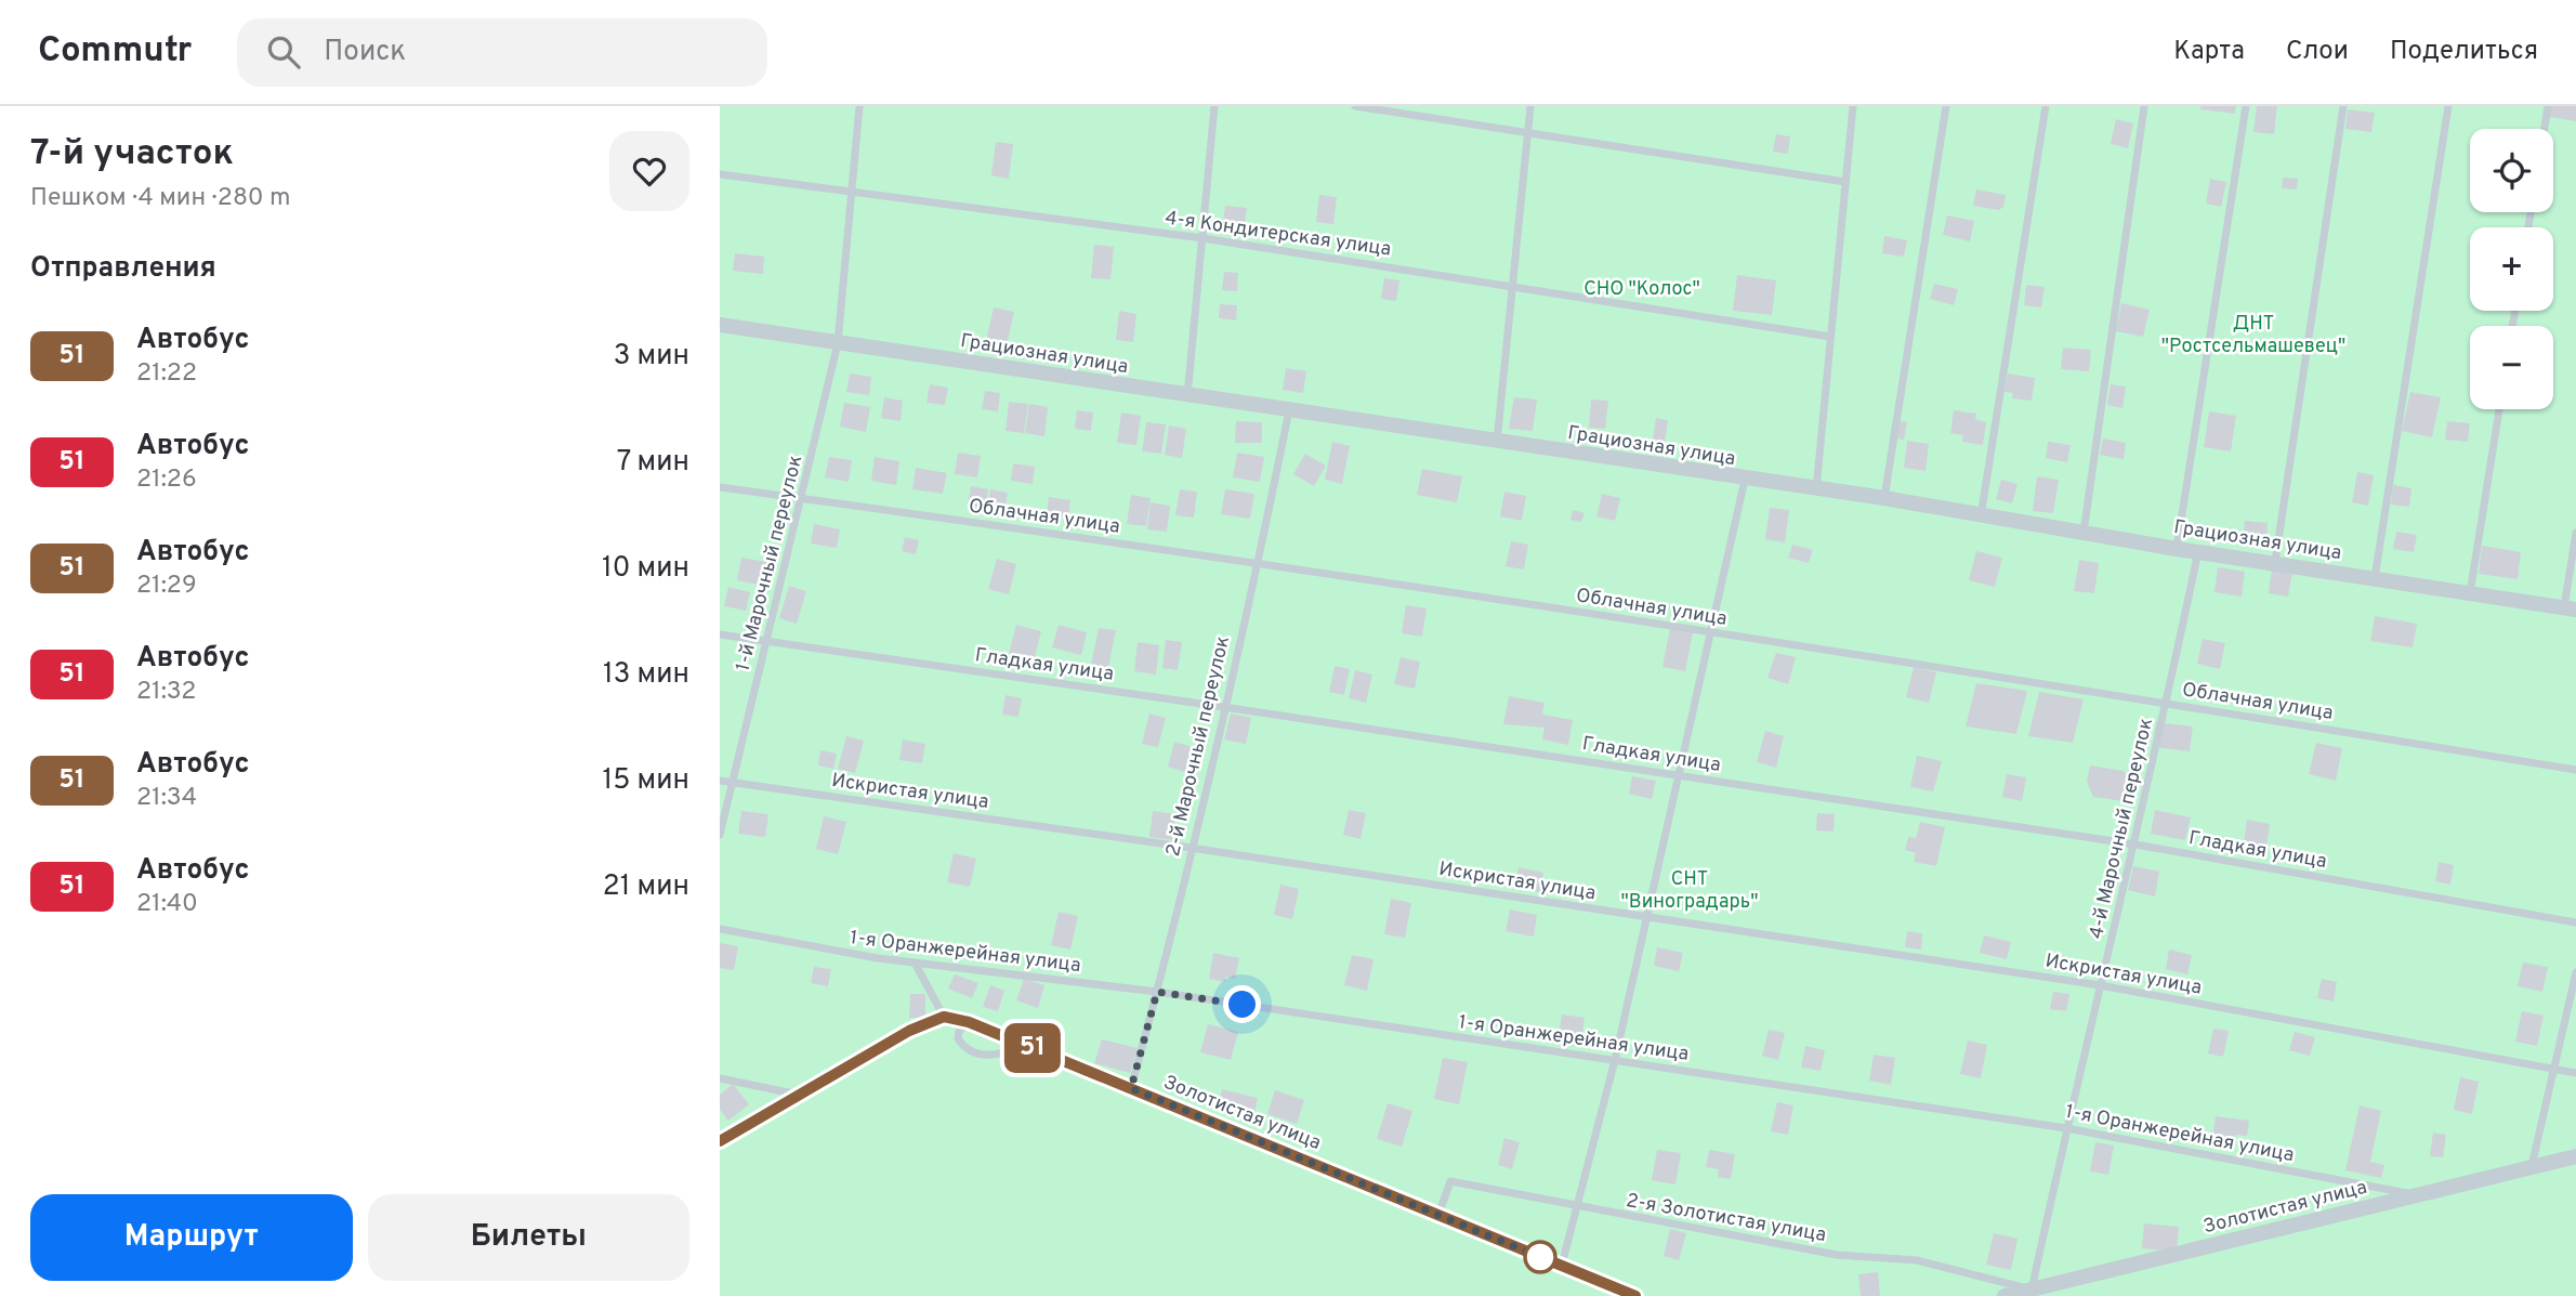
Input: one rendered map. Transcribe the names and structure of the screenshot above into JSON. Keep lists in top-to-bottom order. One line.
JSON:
{"streets":{"street":["Грациозная улица","Золотистая улица"],"lane":["4-я Кондитерская улица","Облачная улица","1-й Марочный переулок","Гладкая улица","2-й Марочный переулок","Искристая улица","4-й Марочный переулок","1-я Оранжерейная улица","2-я Золотистая улица"]},"crossings":[["4-я Кондитерская улица","1-й Марочный переулок"],["Грациозная улица","1-й Марочный переулок"],["Грациозная улица","2-й Марочный переулок"],["Грациозная улица","4-й Марочный переулок"],["Облачная улица","1-й Марочный переулок"],["Облачная улица","2-й Марочный переулок"],["Облачная улица","4-й Марочный переулок"],["1-й Марочный переулок","Гладкая улица"],["1-й Марочный переулок","Искристая улица"],["Гладкая улица","2-й Марочный переулок"],["Гладкая улица","4-й Марочный переулок"],["2-й Марочный переулок","Искристая улица"],["2-й Марочный переулок","1-я Оранжерейная улица"],["2-й Марочный переулок","Золотистая улица"],["Искристая улица","4-й Марочный переулок"],["4-й Марочный переулок","1-я Оранжерейная улица"],["4-й Марочный переулок","Золотистая улица"],["4-й Марочный переулок","2-я Золотистая улица"],["1-я Оранжерейная улица","Золотистая улица"],["Золотистая улица","2-я Золотистая улица"]],"parks":["СНО \"Колос\"","ДНТ \"Ростсельмашевец\"","СНТ \"Виноградарь\""],"lines":["bus line 51"],"page":{"header":"Commutr","search":"Поиск","nav":["Карта","Слои","Поделиться"],"heading":[["7-й участок","Пешком · 4 мин · 280 m"],"Отправления"],"on_map":"51","map_buttons":["+","−"],"list":[{"mark":"51","name":"Автобус","note":"21:22","value":"3 мин"},{"mark":"51","name":"Автобус","note":"21:26","value":"7 мин"},{"mark":"51","name":"Автобус","note":"21:29","value":"10 мин"},{"mark":"51","name":"Автобус","note":"21:32","value":"13 мин"},{"mark":"51","name":"Автобус","note":"21:34","value":"15 мин"},{"mark":"51","name":"Автобус","note":"21:40","value":"21 мин"}],"buttons":["Маршрут","Билеты"]}}
